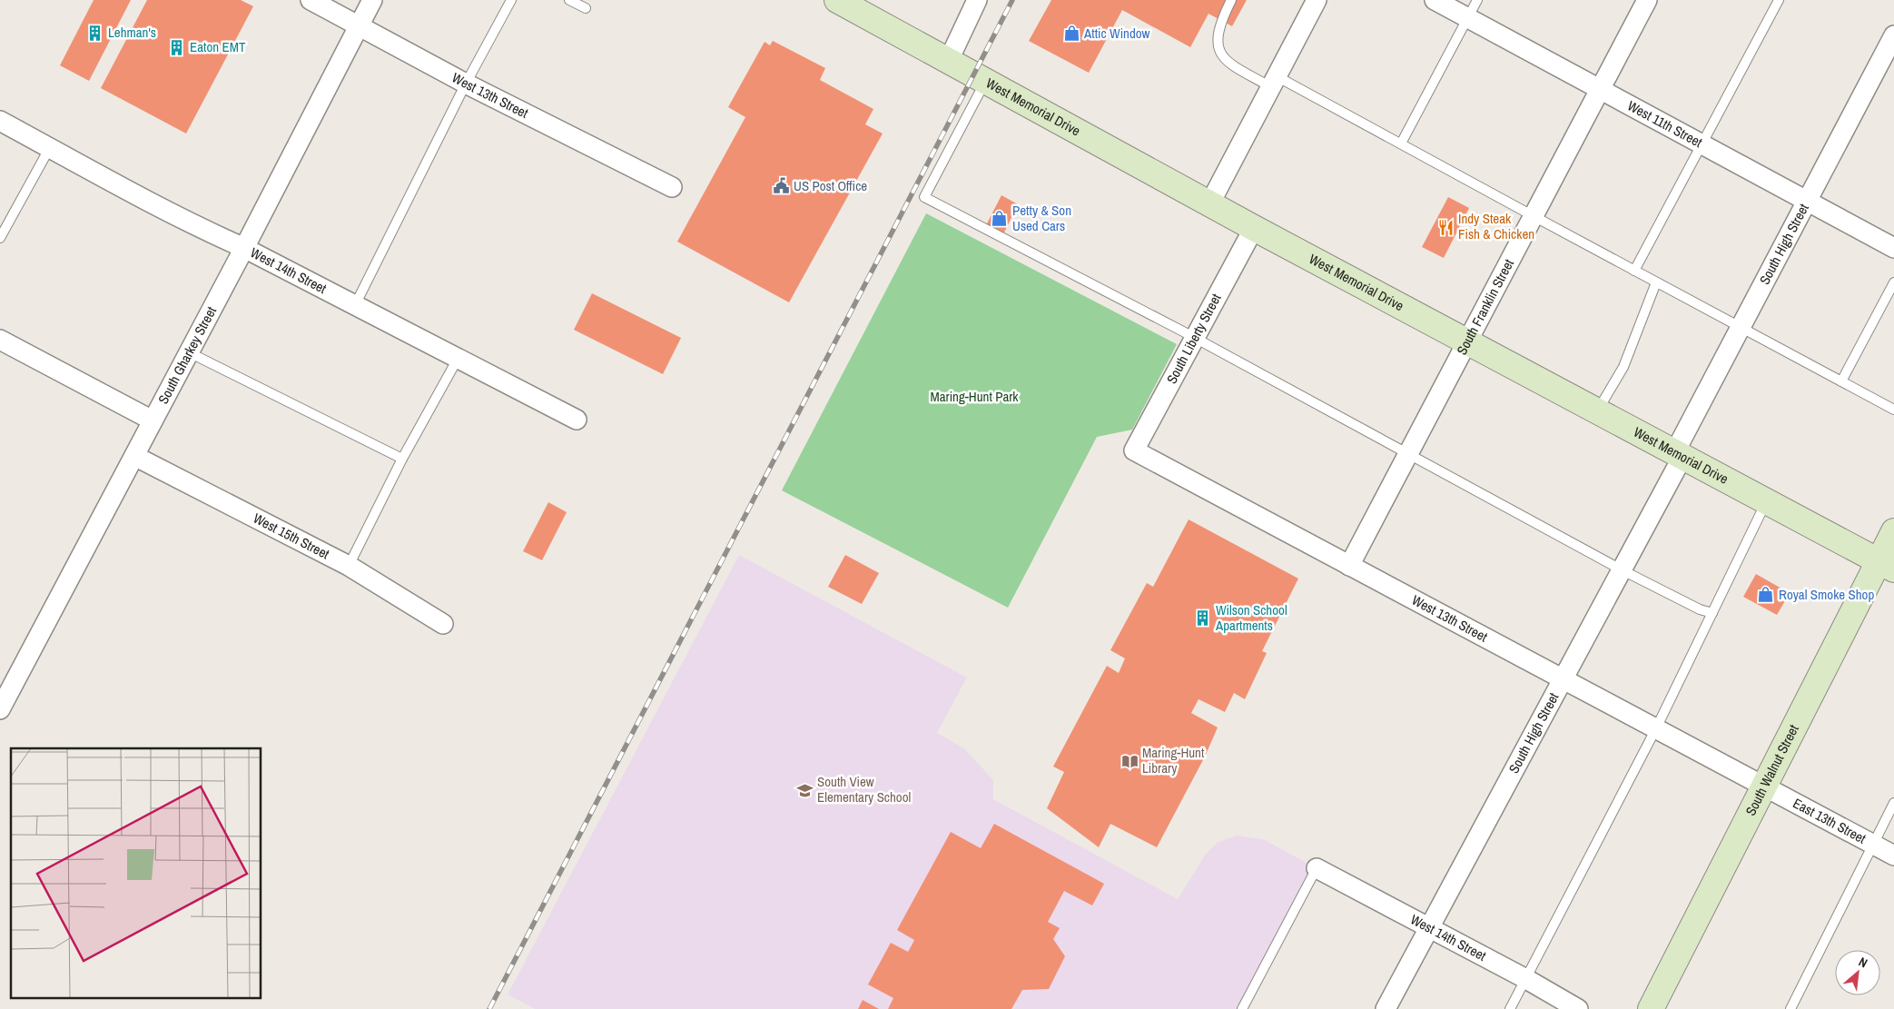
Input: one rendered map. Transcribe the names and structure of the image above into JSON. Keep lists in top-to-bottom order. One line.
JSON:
{"streets":{"main road":["West Memorial Drive","South Walnut Street"],"street":["West 13th Street","West 11th Street","South High Street","West 14th Street","South Franklin Street","South Liberty Street","South Gharkey Street","West 15th Street","East 13th Street"]},"crossings":[["West 13th Street","South High Street"],["West 13th Street","South Franklin Street"],["West 13th Street","South Liberty Street"],["West 13th Street","South Gharkey Street"],["West 13th Street","South Walnut Street"],["West 13th Street","East 13th Street"],["West Memorial Drive","South High Street"],["West Memorial Drive","South Franklin Street"],["West Memorial Drive","South Liberty Street"],["West Memorial Drive","South Walnut Street"],["West 11th Street","South High Street"],["West 11th Street","South Franklin Street"],["South High Street","West 14th Street"],["West 14th Street","South Gharkey Street"],["South Gharkey Street","West 15th Street"],["South Walnut Street","East 13th Street"]],"parks":["Maring-Hunt Park"],"places":{"building":["Lehman's","Eaton EMT","Wilson School Apartments"],"shop":["Attic Window","Petty & Son Used Cars","Royal Smoke Shop"],"public building":["US Post Office"],"restaurant":["Indy Steak Fish & Chicken"],"library":["Maring-Hunt Library"],"school or university":["South View Elementary School"]},"north":"top right"}
